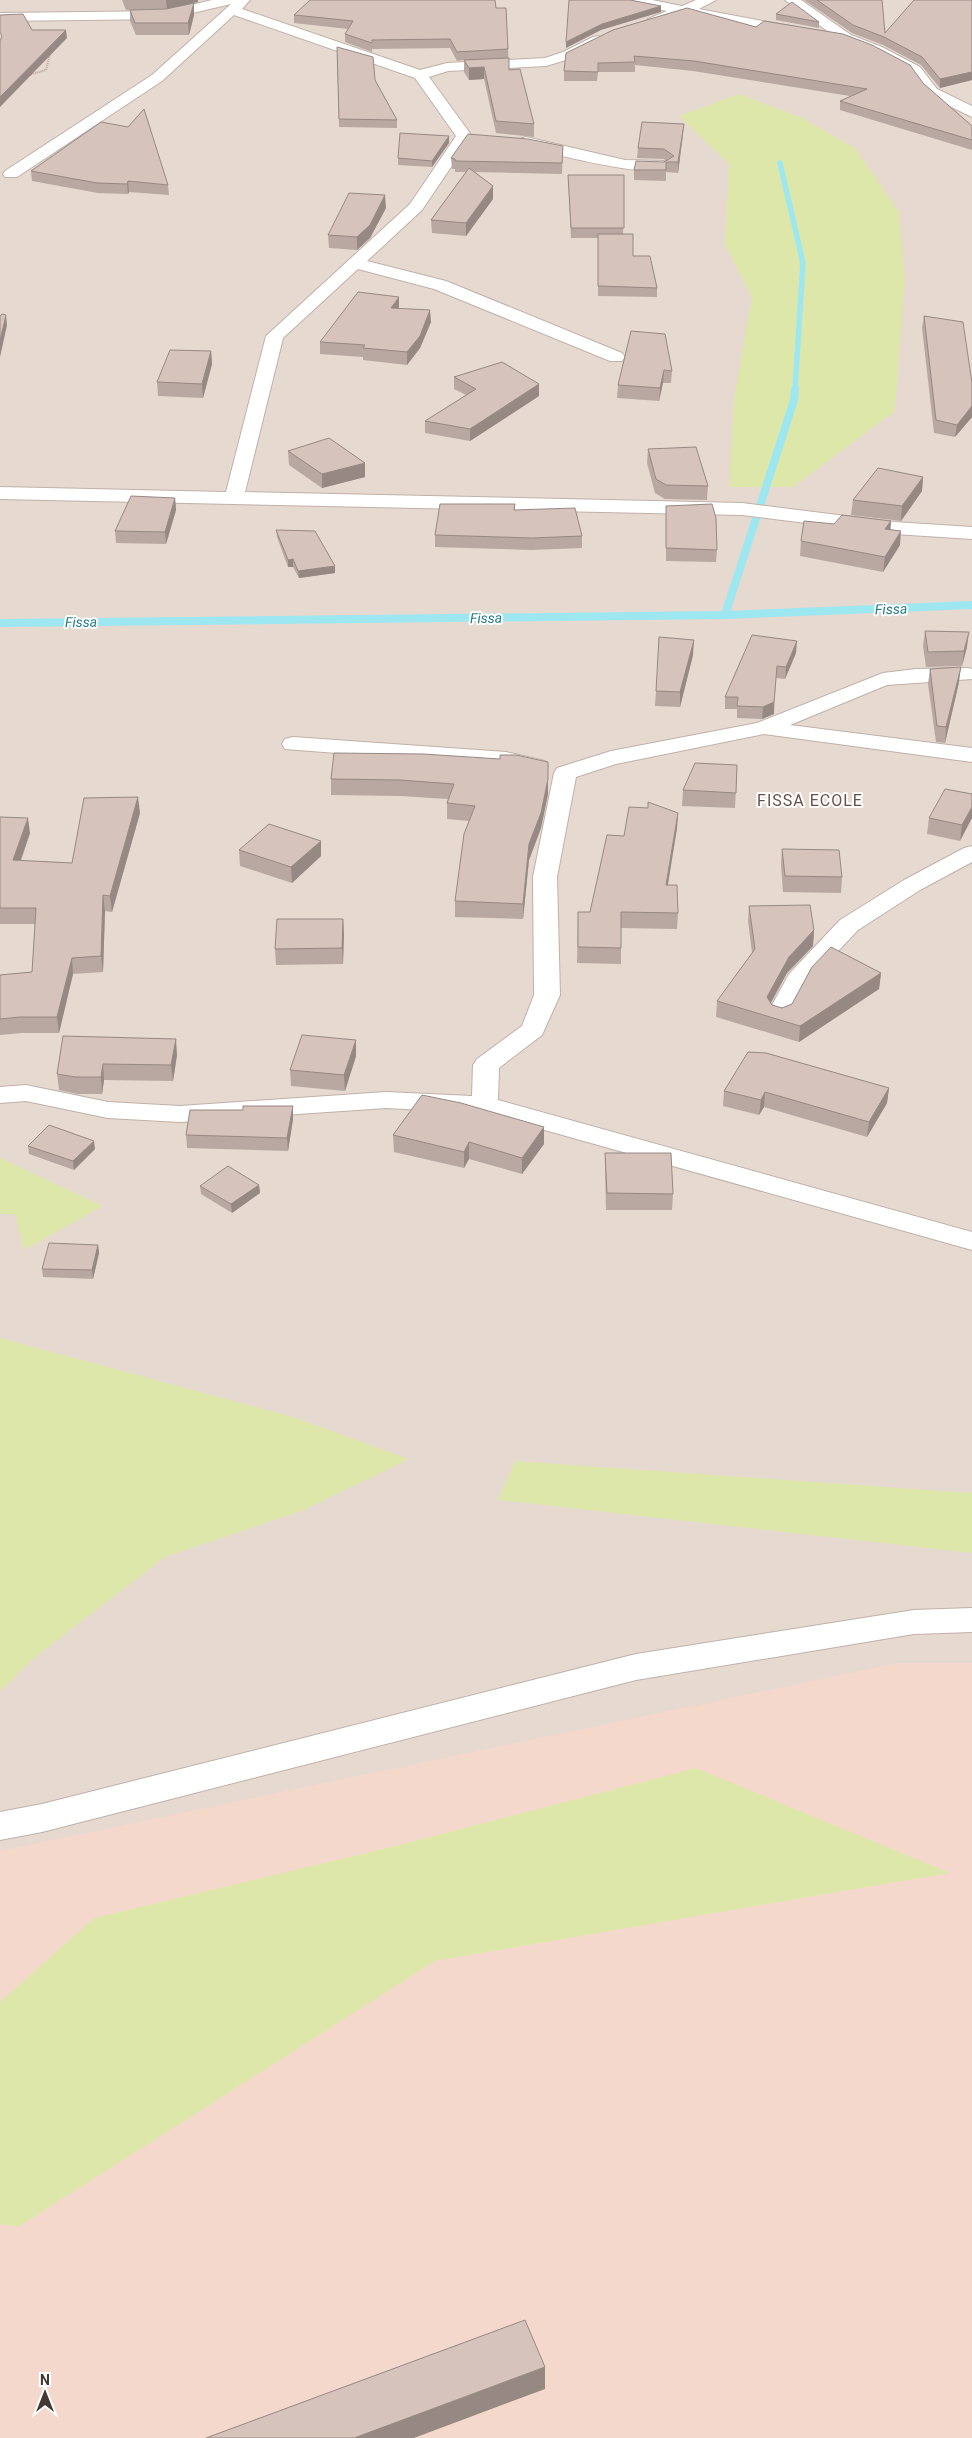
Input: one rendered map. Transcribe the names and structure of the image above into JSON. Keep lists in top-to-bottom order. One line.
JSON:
{"districts":["FISSA ECOLE"],"water":["Fissa"],"north":"top"}
